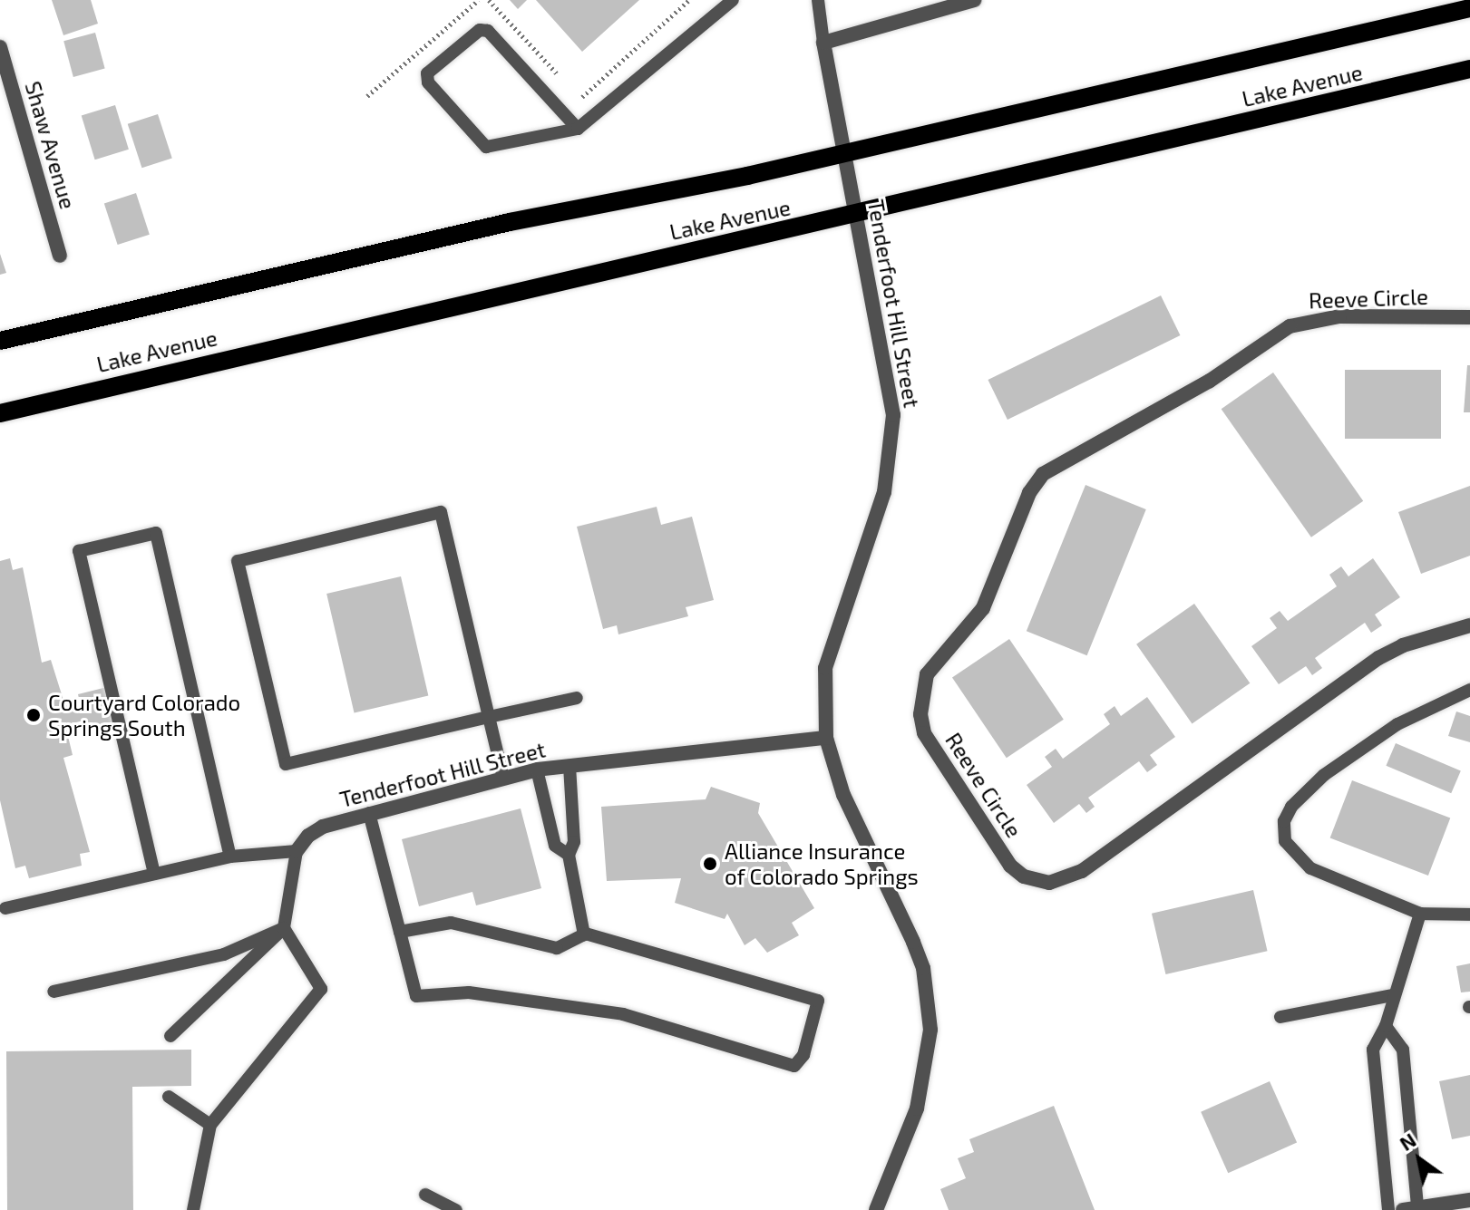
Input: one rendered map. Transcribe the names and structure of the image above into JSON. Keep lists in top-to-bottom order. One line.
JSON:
{"streets":{"main road":["Lake Avenue"],"street":["Shaw Avenue","Reeve Circle","Tenderfoot Hill Street"]},"crossings":[["Lake Avenue","Tenderfoot Hill Street"]],"places":["Courtyard Colorado Springs South","Alliance Insurance of Colorado Springs"],"north":"top left"}
